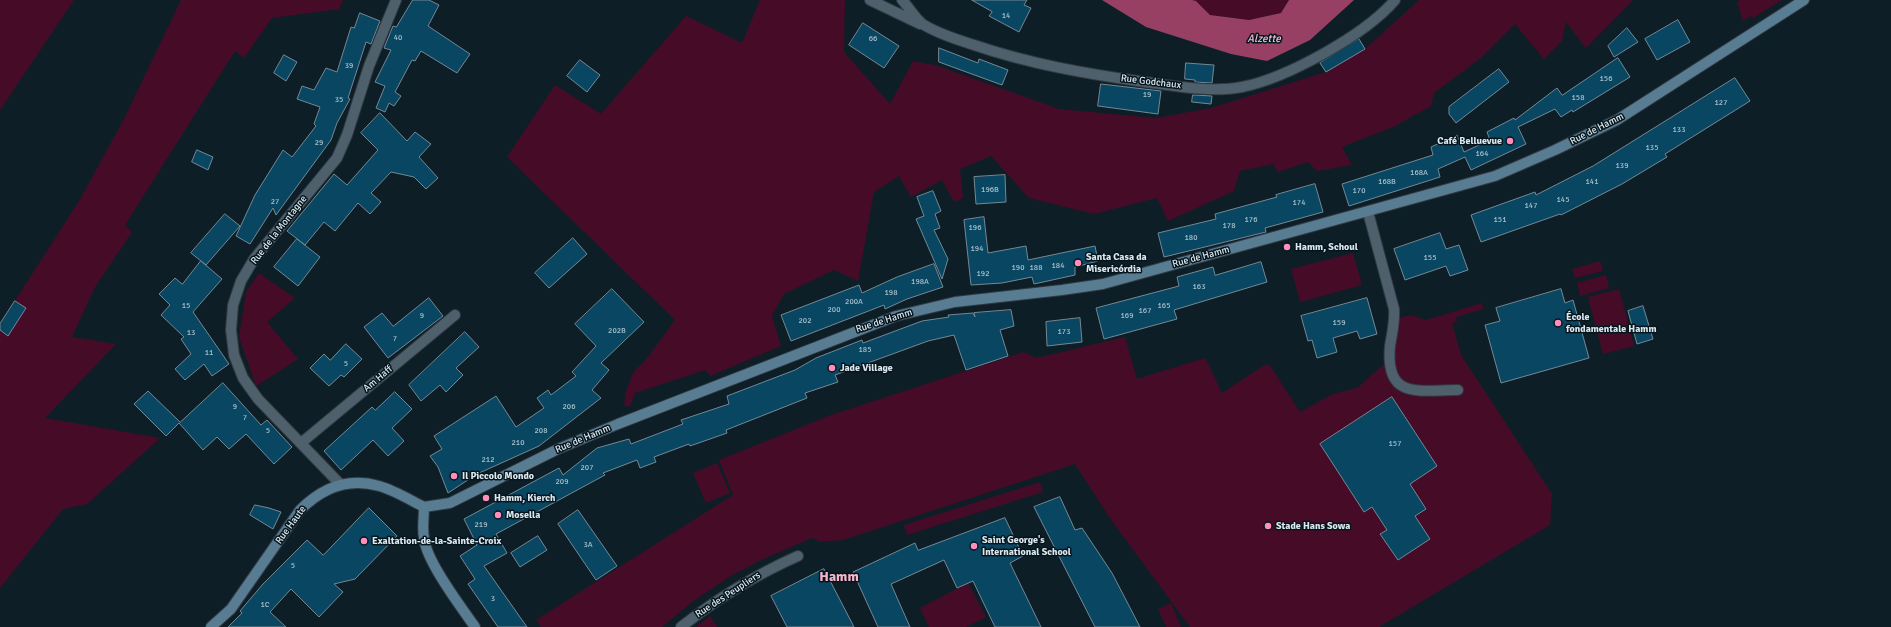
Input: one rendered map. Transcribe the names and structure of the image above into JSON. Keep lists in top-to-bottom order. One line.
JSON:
{"streets":{"main road":["Rue de Hamm","Rue Haute"],"street":["Rue Godchaux","Rue de la Montagne","Am Haff","Rue des Peupliers"]},"crossings":[["Rue de Hamm","Rue Haute"],["Rue de la Montagne","Am Haff"],["Rue de la Montagne","Rue Haute"]],"districts":["Hamm"],"water":["Alzette"],"places":["Café Belluevue","Hamm, Schoul","Santa Casa da Misericórdia","École fondamentale Hamm","Jade Village","Il Piccolo Mondo","Hamm, Kierch","Mosella","Stade Hans Sowa","Exaltation-de-la-Sainte-Croix","Saint George's International School"],"house_numbers":["14","40","66","39","156","19","158","35","127","133","29","135","164","139","168A","168B","141","196B","170","145","27","174","147","176","151","178","196","180","194","155","184","190","188","192","198A","163","198","200A","15","165","200","167","9","169","202","159","202B","173","13","7","185","11","5","9","206","7","5","208","210","157","212","207","209","219","3A","5","3","1C"]}
